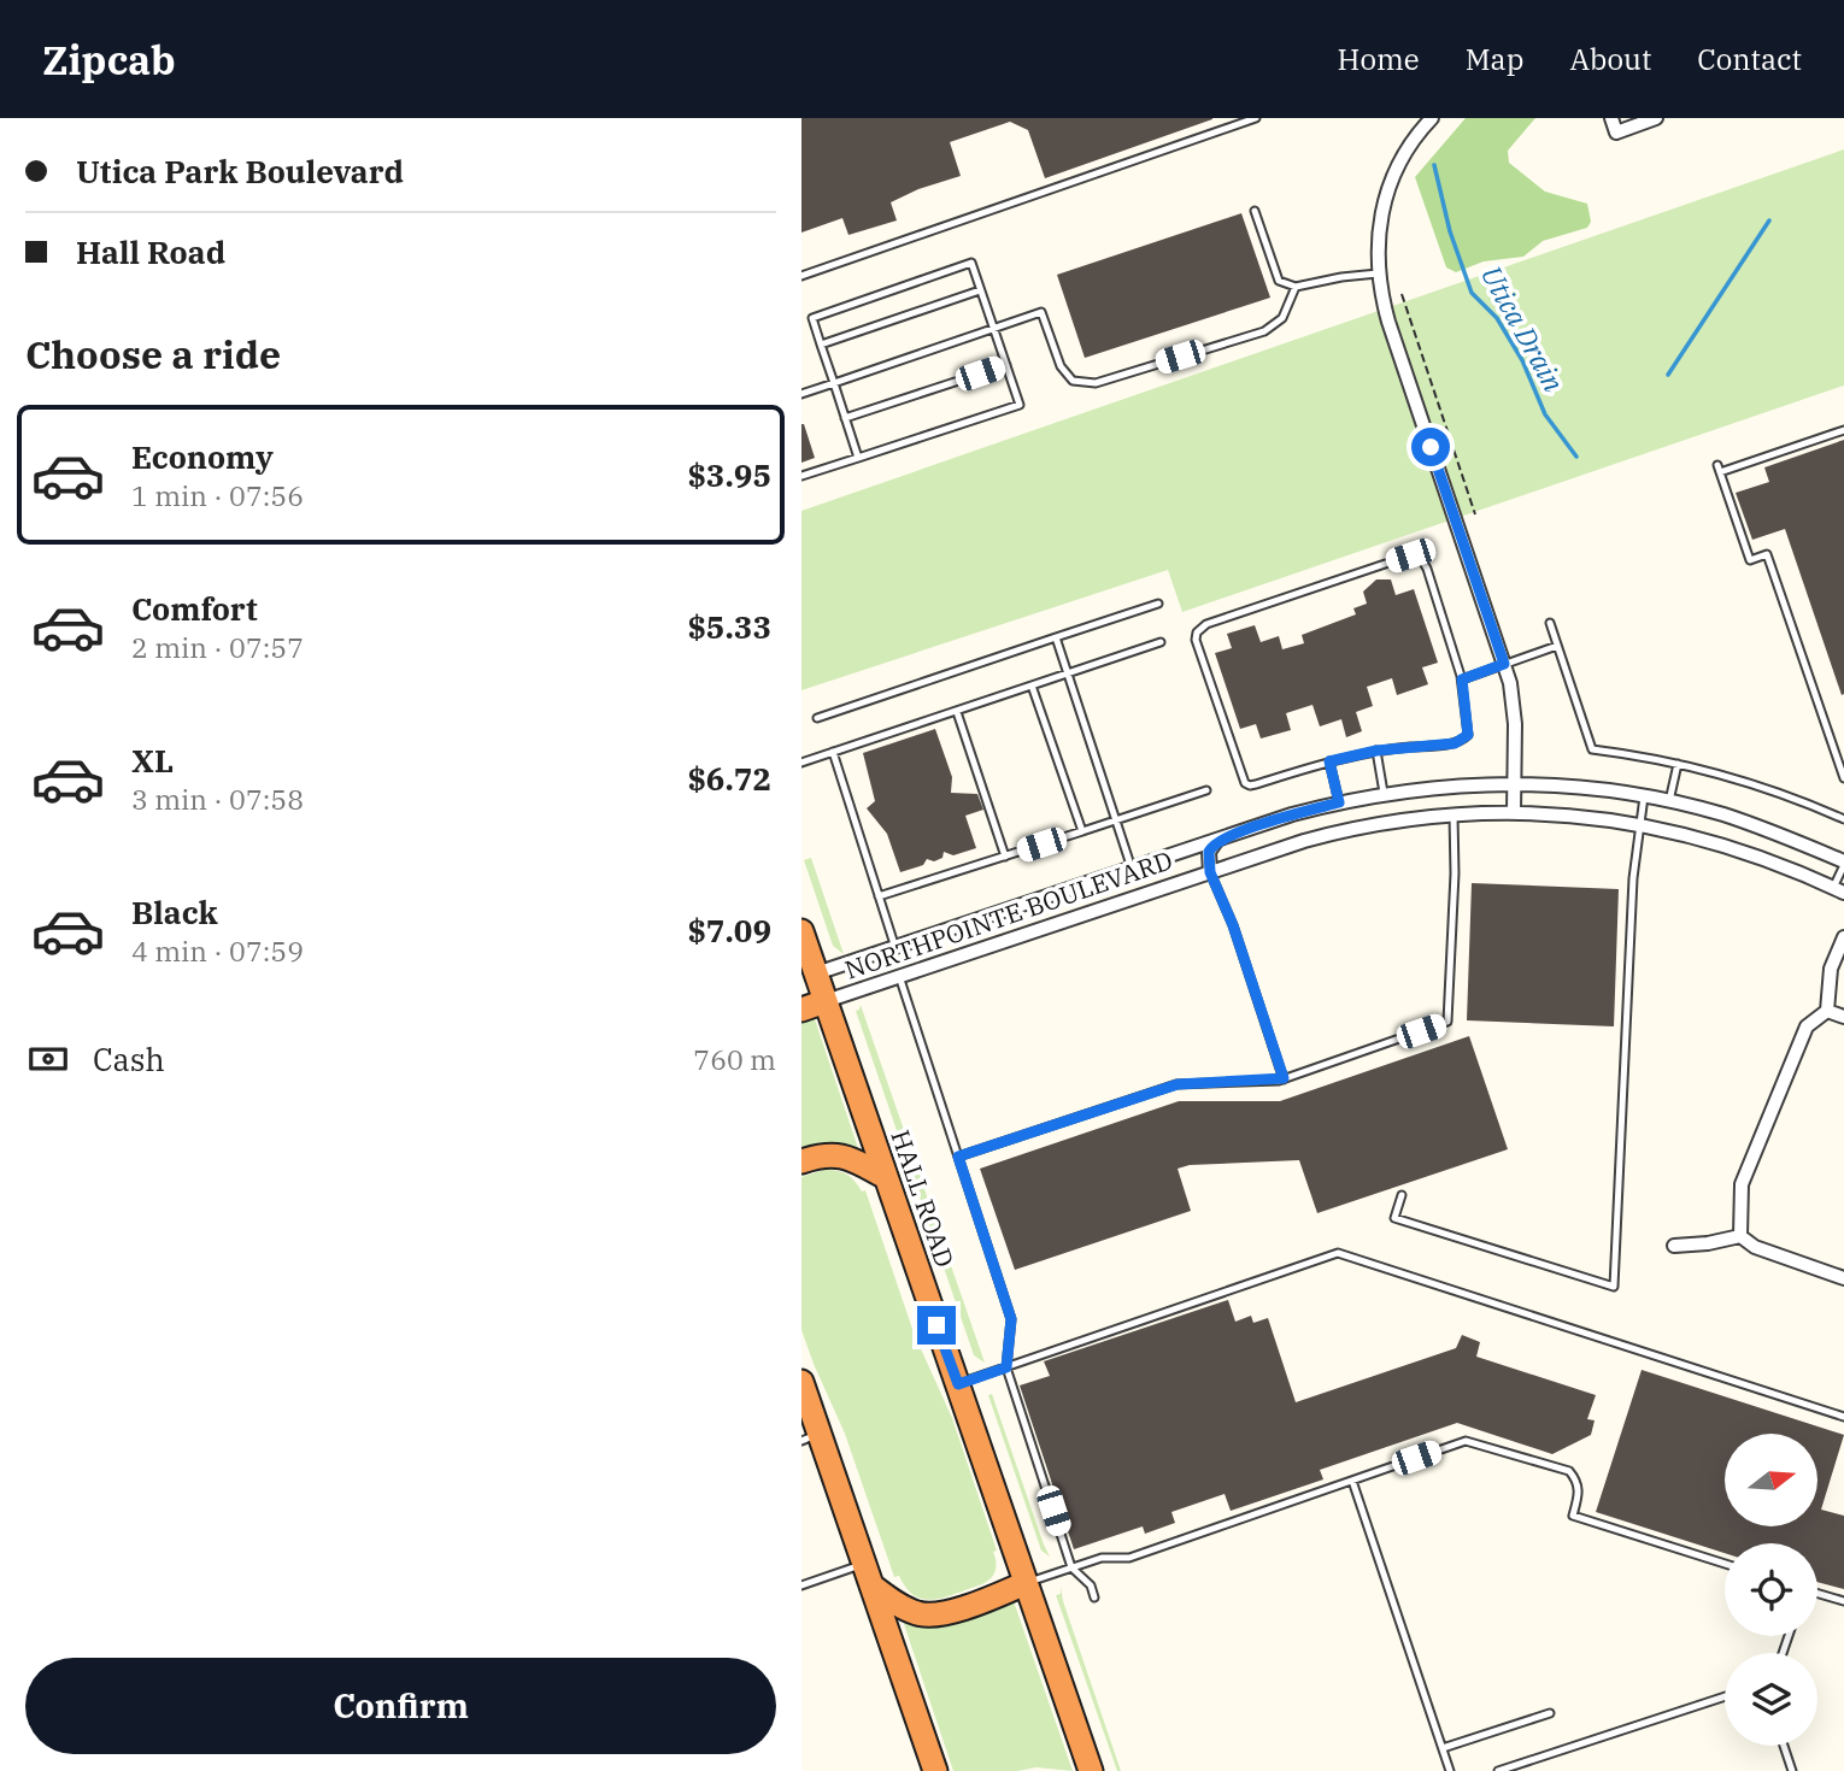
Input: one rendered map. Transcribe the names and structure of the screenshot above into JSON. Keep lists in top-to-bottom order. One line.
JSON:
{"streets":{"highway":["HALL ROAD"],"street":["NORTHPOINTE BOULEVARD"]},"crossings":[["NORTHPOINTE BOULEVARD","HALL ROAD"]],"water":["Utica Drain"],"north":"right","page":{"header":"Zipcab","nav":["Home","Map","About","Contact"],"banner":["Utica Park Boulevard","Hall Road"],"heading":"Choose a ride","list":[{"name":"Economy","note":"1 min · 07:56","value":"$3.95"},{"name":"Comfort","note":"2 min · 07:57","value":"$5.33"},{"name":"XL","note":"3 min · 07:58","value":"$6.72"},{"name":"Black","note":"4 min · 07:59","value":"$7.09"}],"pay":["Cash","760 m"],"buttons":"Confirm"}}
